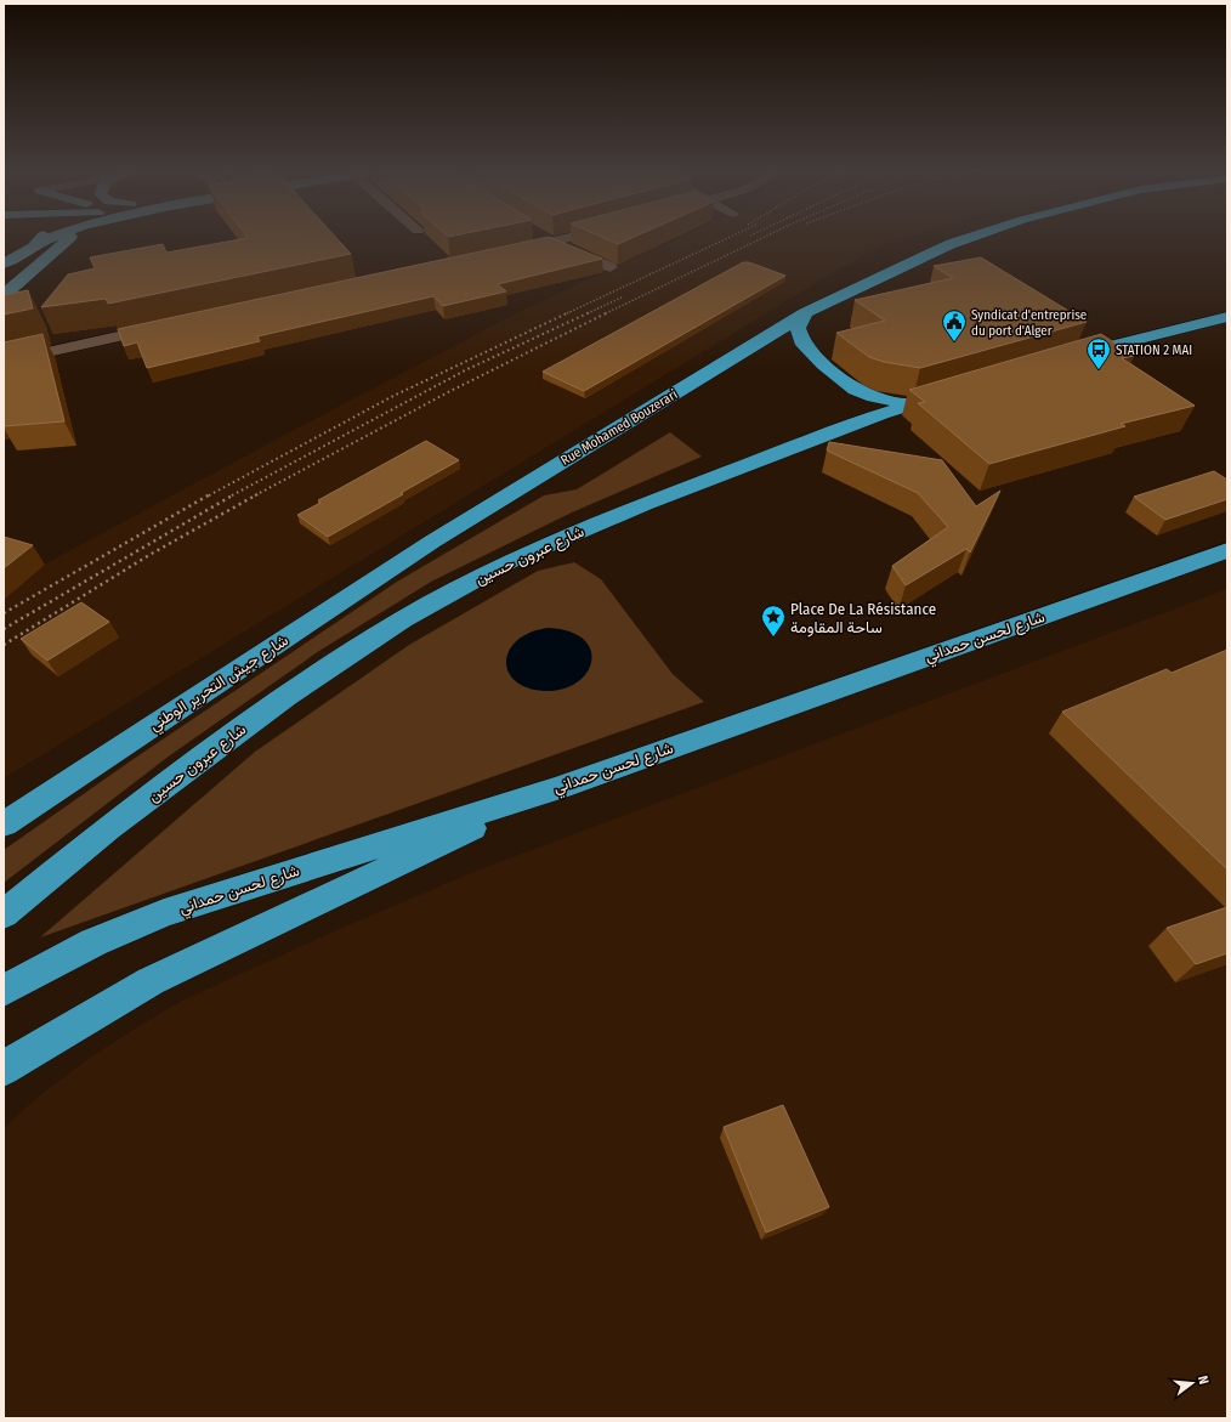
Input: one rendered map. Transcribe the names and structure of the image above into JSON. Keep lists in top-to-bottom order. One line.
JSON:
{"streets":{"highway":["Rue Mohamed Bouzerari","شارع عبرون حسين","شارع لحسن حمداني","شارع جيش التحرير الوطني"]},"crossings":[["Rue Mohamed Bouzerari","شارع جيش التحرير الوطني"]],"places":{"public building":["Syndicat d'entreprise du port d'Alger"],"bus stop":["STATION 2 MAI"],"place":["Place De La Résistance ساحة المقاومة"]},"north":"right"}
